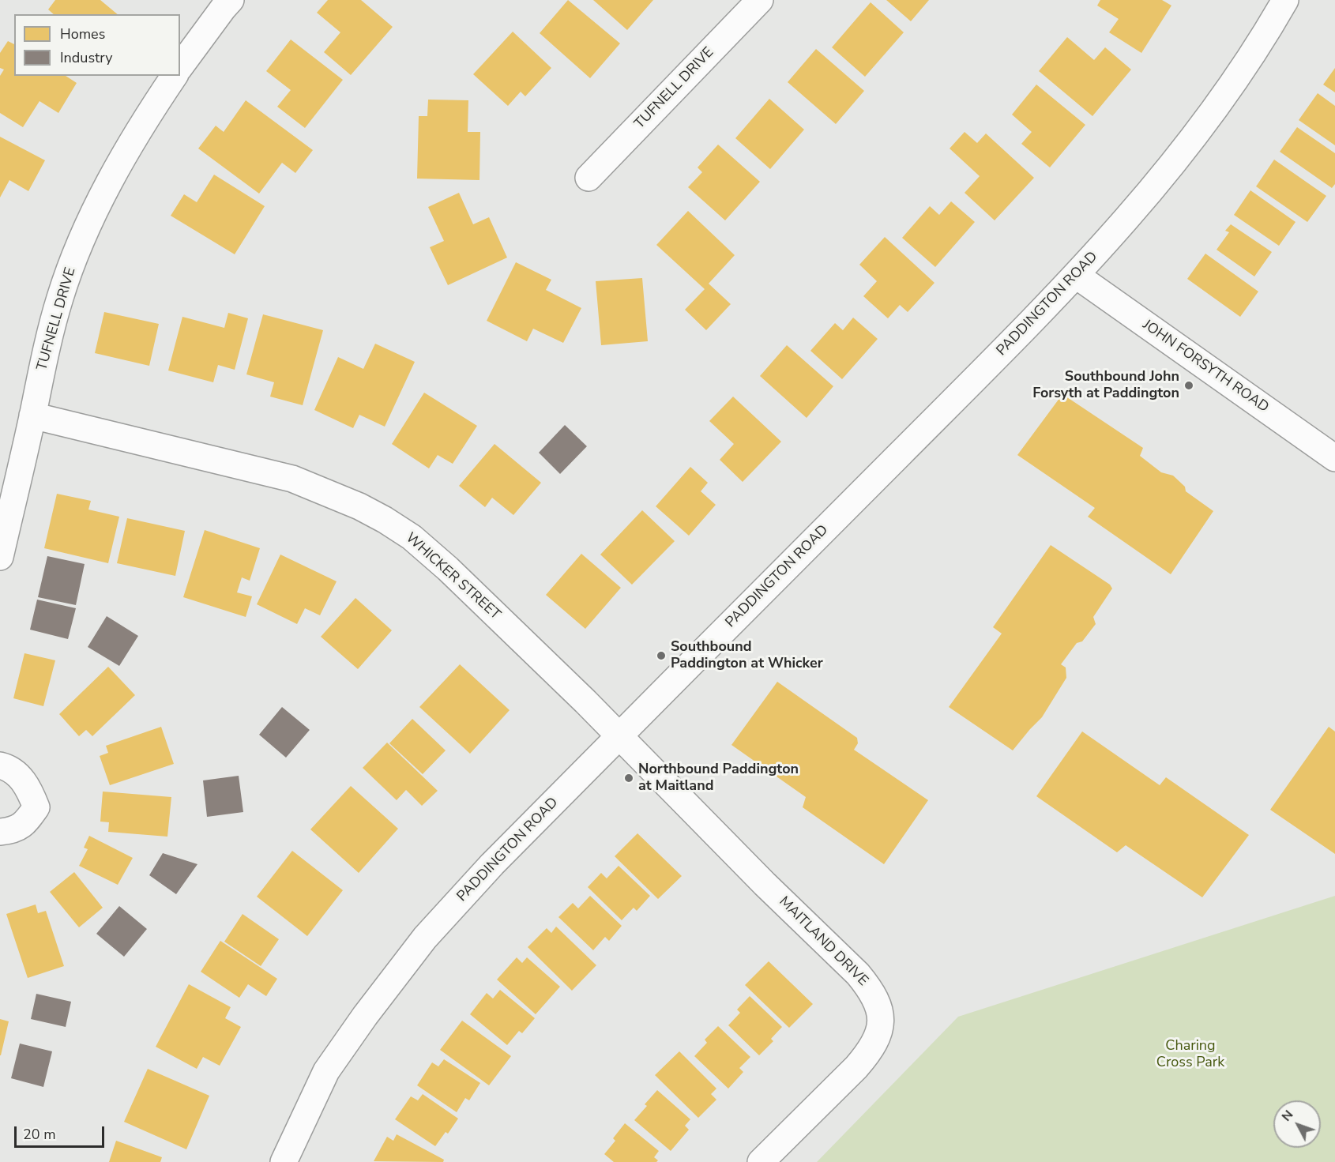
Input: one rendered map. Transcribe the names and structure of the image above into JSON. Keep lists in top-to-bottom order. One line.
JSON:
{"streets":{"street":["TUFNELL DRIVE","PADDINGTON ROAD","JOHN FORSYTH ROAD","WHICKER STREET","MAITLAND DRIVE"]},"crossings":[["TUFNELL DRIVE","WHICKER STREET"],["PADDINGTON ROAD","JOHN FORSYTH ROAD"],["PADDINGTON ROAD","WHICKER STREET"],["PADDINGTON ROAD","MAITLAND DRIVE"],["WHICKER STREET","MAITLAND DRIVE"]],"parks":["Charing Cross Park"],"places":["Southbound John Forsyth at Paddington","Southbound Paddington at Whicker","Northbound Paddington at Maitland"],"legend":["Homes","Industry"],"scale_bar":"20 m","north":"top left"}
